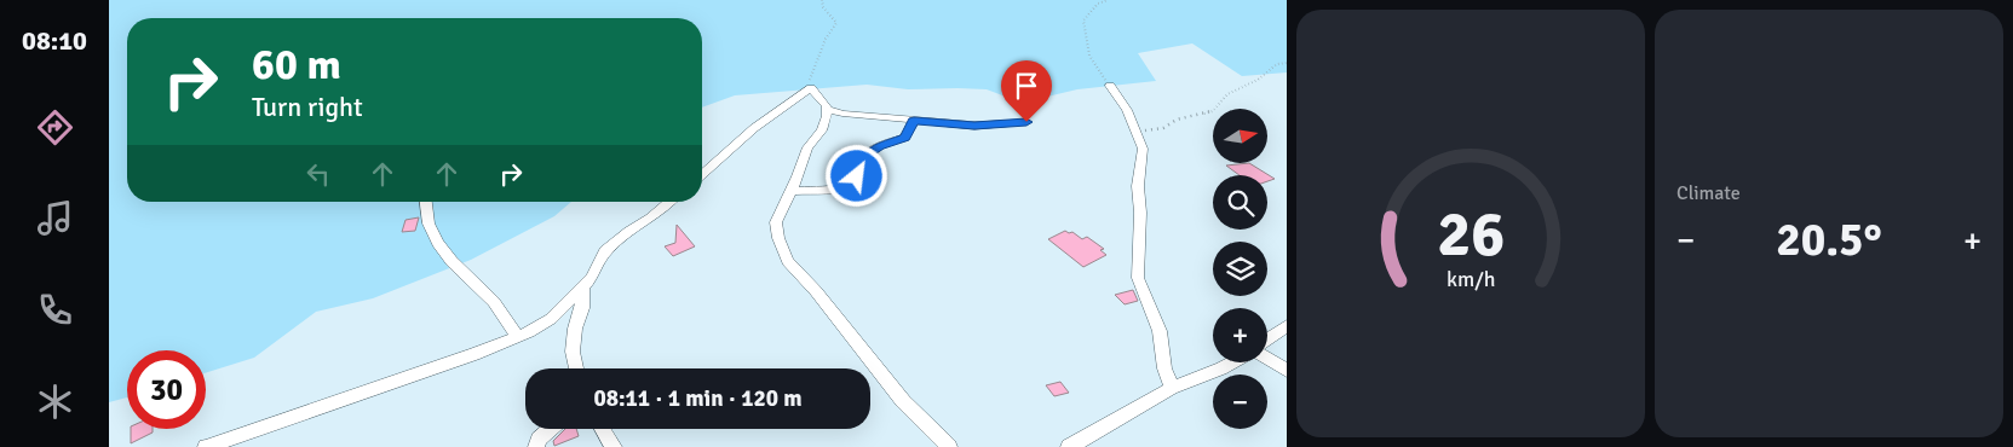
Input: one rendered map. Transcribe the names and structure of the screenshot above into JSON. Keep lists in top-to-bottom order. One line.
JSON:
{"north":"right","page":{"tabs":"08:10","tile":"Climate","turn":["60 m","Turn right"],"map_buttons":["+","−"],"heat":["−","20.5°","+"],"limit":"30","trip":"08:11 · 1 min · 120 m","gauge":["26","km/h"]}}
